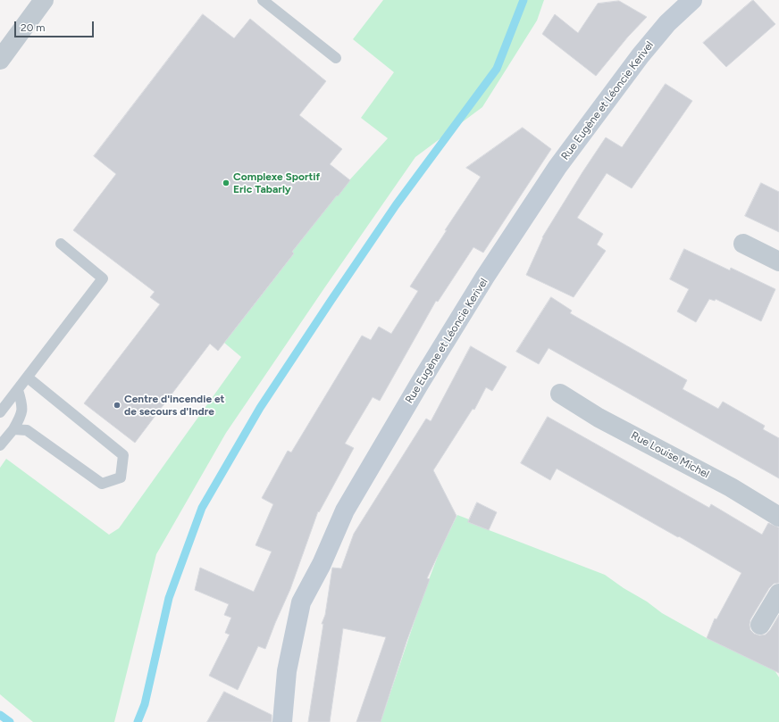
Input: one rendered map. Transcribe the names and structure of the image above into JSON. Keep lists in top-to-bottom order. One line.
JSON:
{"streets":{"main road":["Rue Eugène et Léoncie Kerivel"],"street":["Rue Louise Michel"]},"places":["Complexe Sportif Eric Tabarly","Centre d'incendie et de secours d'Indre"],"scale_bar":"20 m"}
